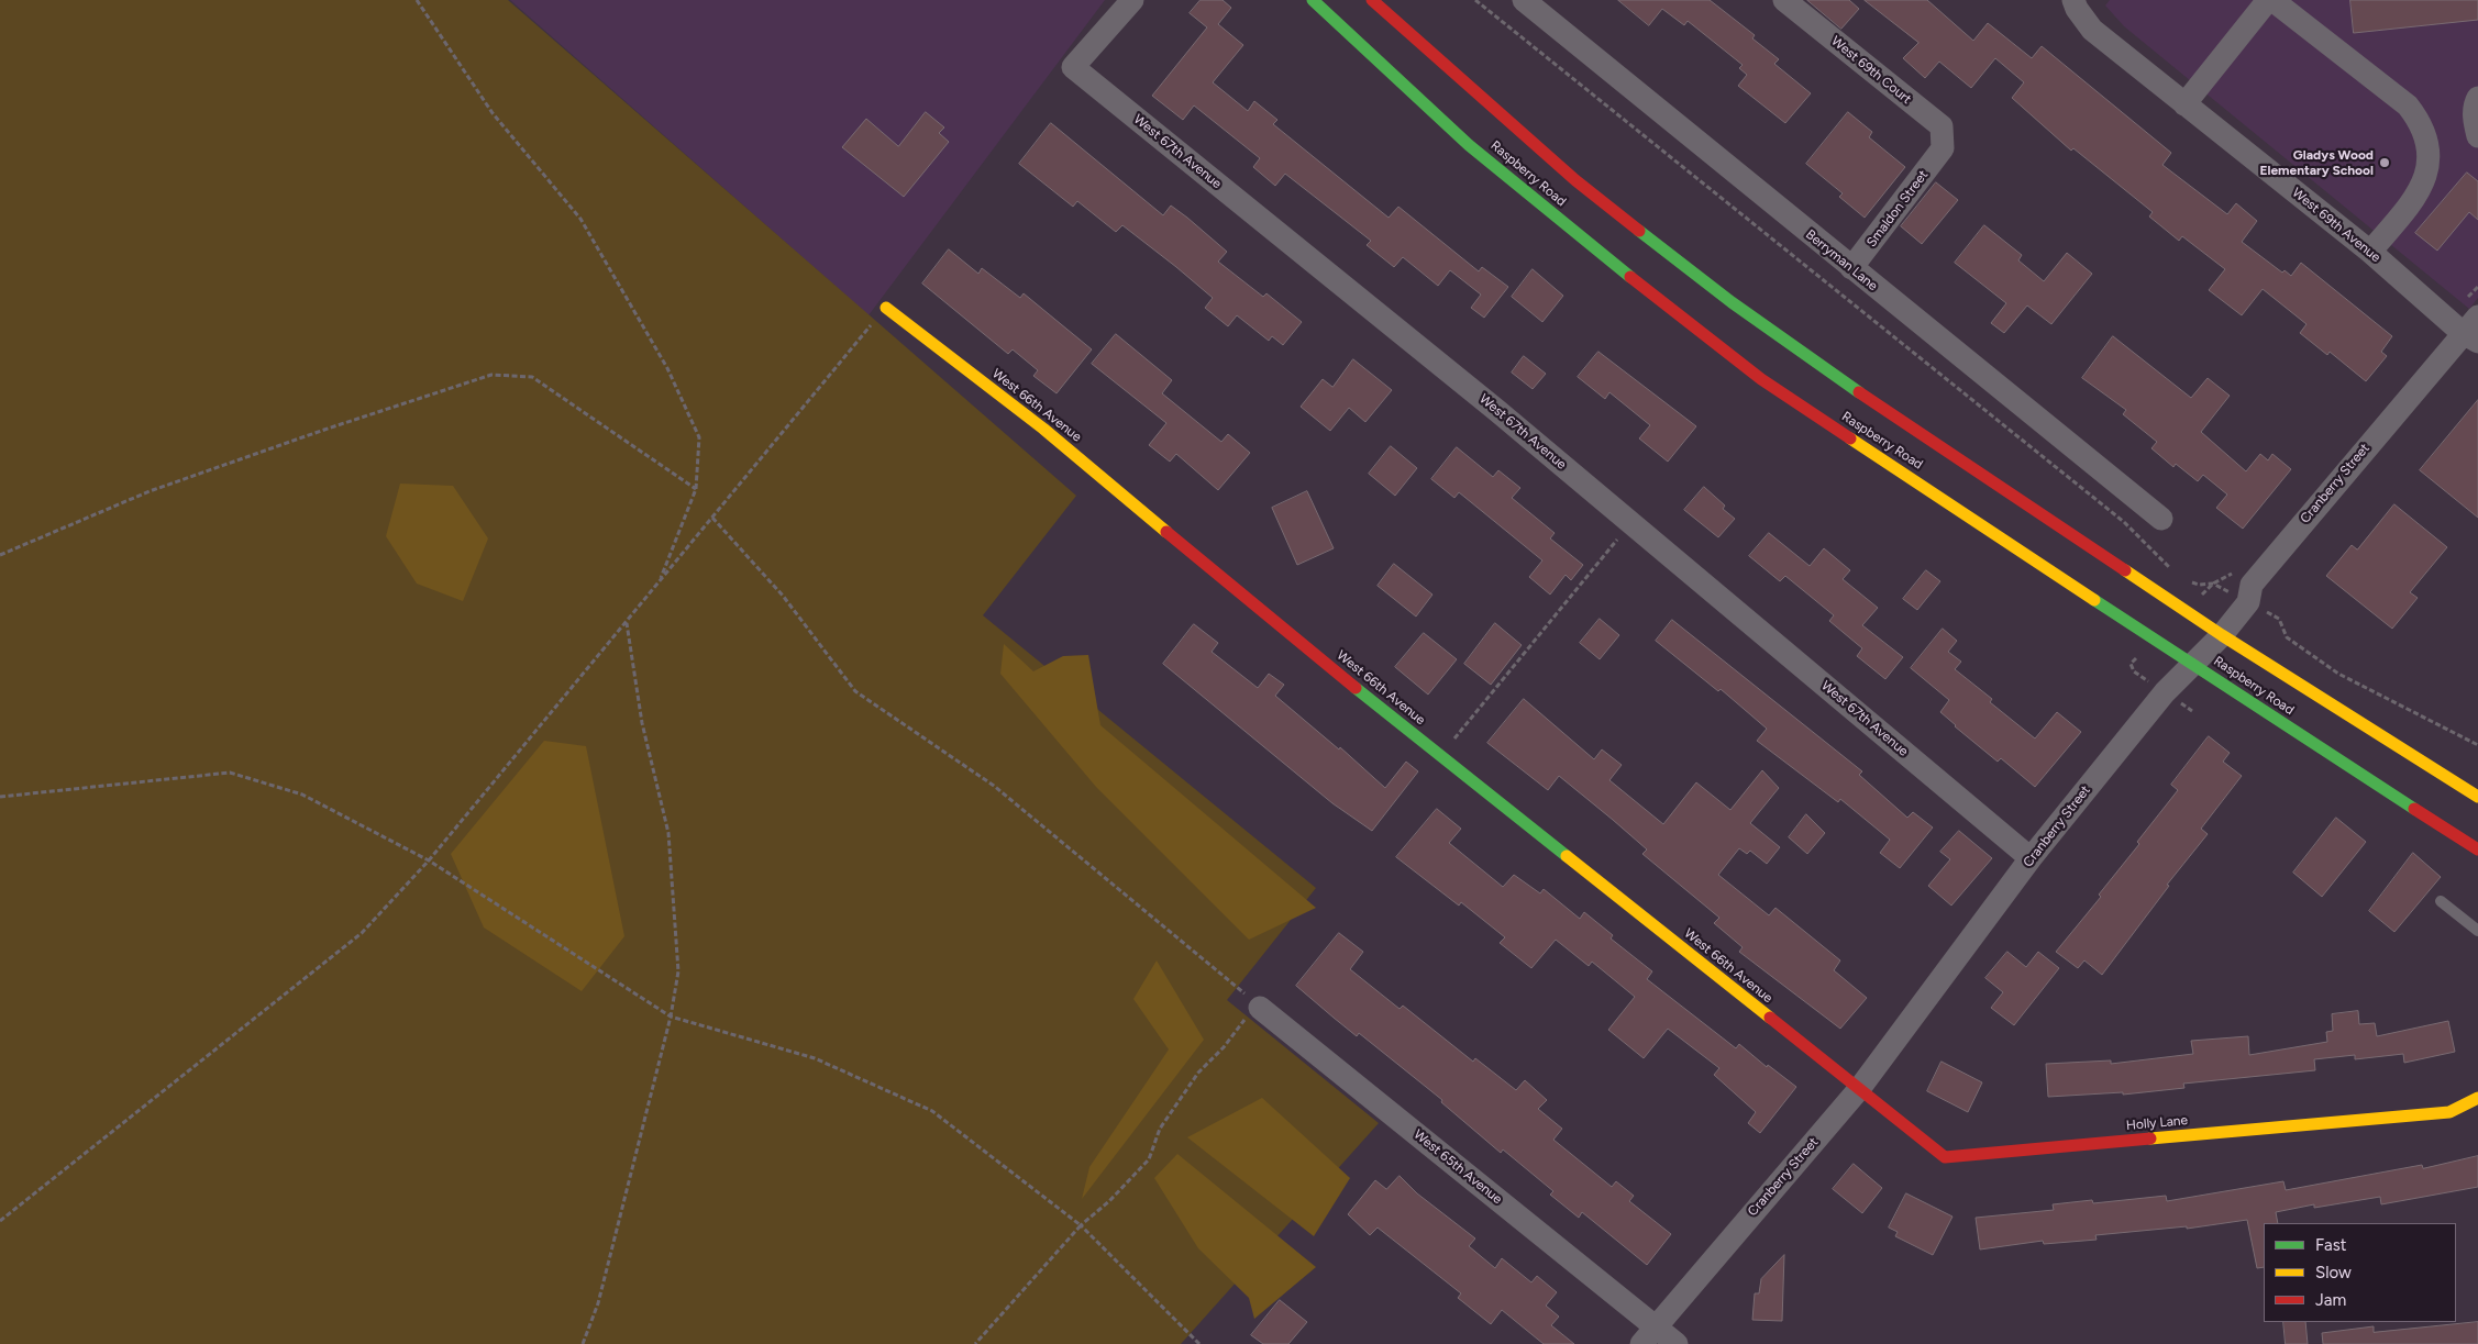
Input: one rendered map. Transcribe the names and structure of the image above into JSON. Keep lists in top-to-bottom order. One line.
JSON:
{"streets":{"main road":["Raspberry Road","West 66th Avenue","Holly Lane"],"street":["West 69th Court","West 67th Avenue","Smaldon Street","West 69th Avenue","Berryman Lane","Cranberry Street","West 65th Avenue"]},"crossings":[["West 69th Court","Smaldon Street"],["West 67th Avenue","Cranberry Street"],["Raspberry Road","Cranberry Street"],["Smaldon Street","Berryman Lane"],["West 69th Avenue","Cranberry Street"],["West 66th Avenue","Cranberry Street"],["West 66th Avenue","Holly Lane"],["Cranberry Street","Holly Lane"],["Cranberry Street","West 65th Avenue"]],"places":["Gladys Wood Elementary School"],"legend":["Fast","Slow","Jam"]}
